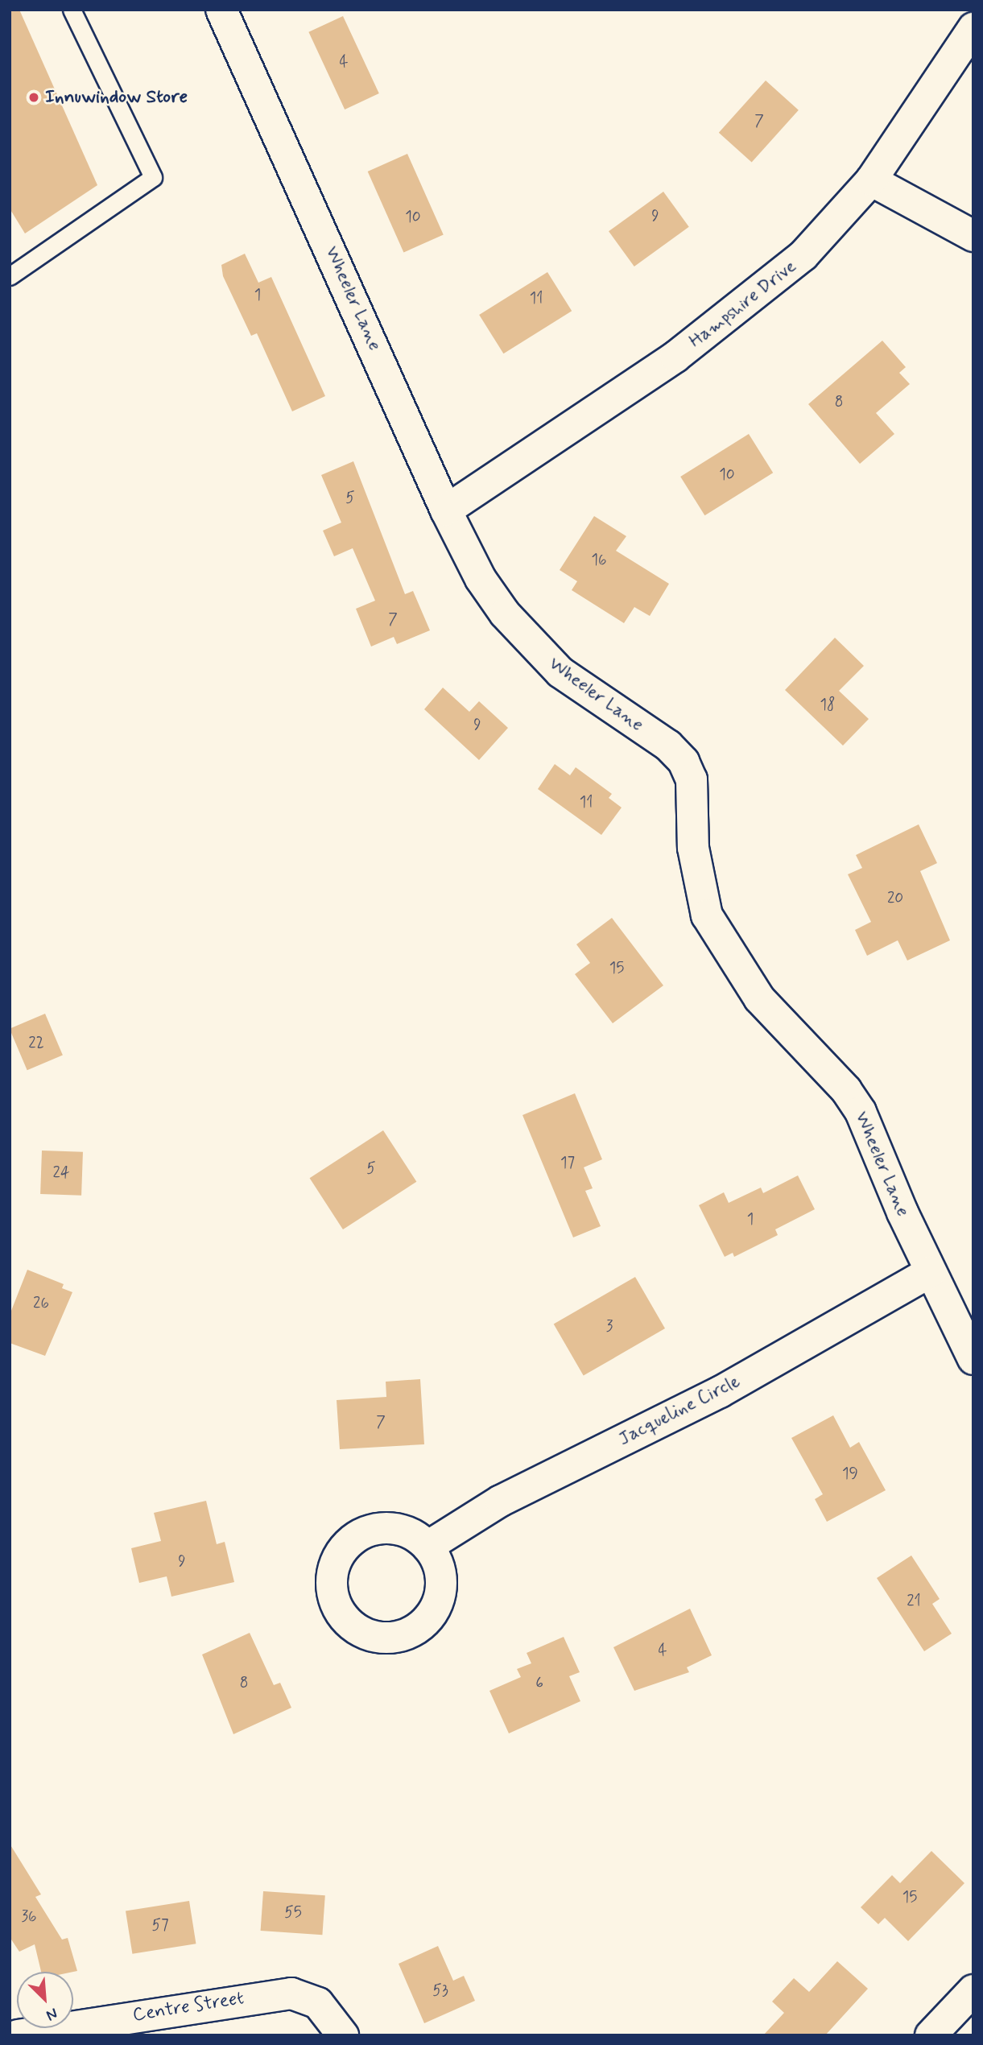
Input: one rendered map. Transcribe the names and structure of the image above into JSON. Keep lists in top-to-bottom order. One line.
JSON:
{"streets":{"street":["Wheeler Lane","Hampshire Drive","Jacqueline Circle","Centre Street"]},"crossings":[["Wheeler Lane","Hampshire Drive"],["Wheeler Lane","Jacqueline Circle"]],"places":["Innuwindow Store"],"house_numbers":["4","7","9","10","1","11","8","10","5","16","7","18","9","11","20","15","22","17","5","24","1","26","3","7","19","9","21","4","8","6","15","55","36","57","53"],"north":"bottom right"}
